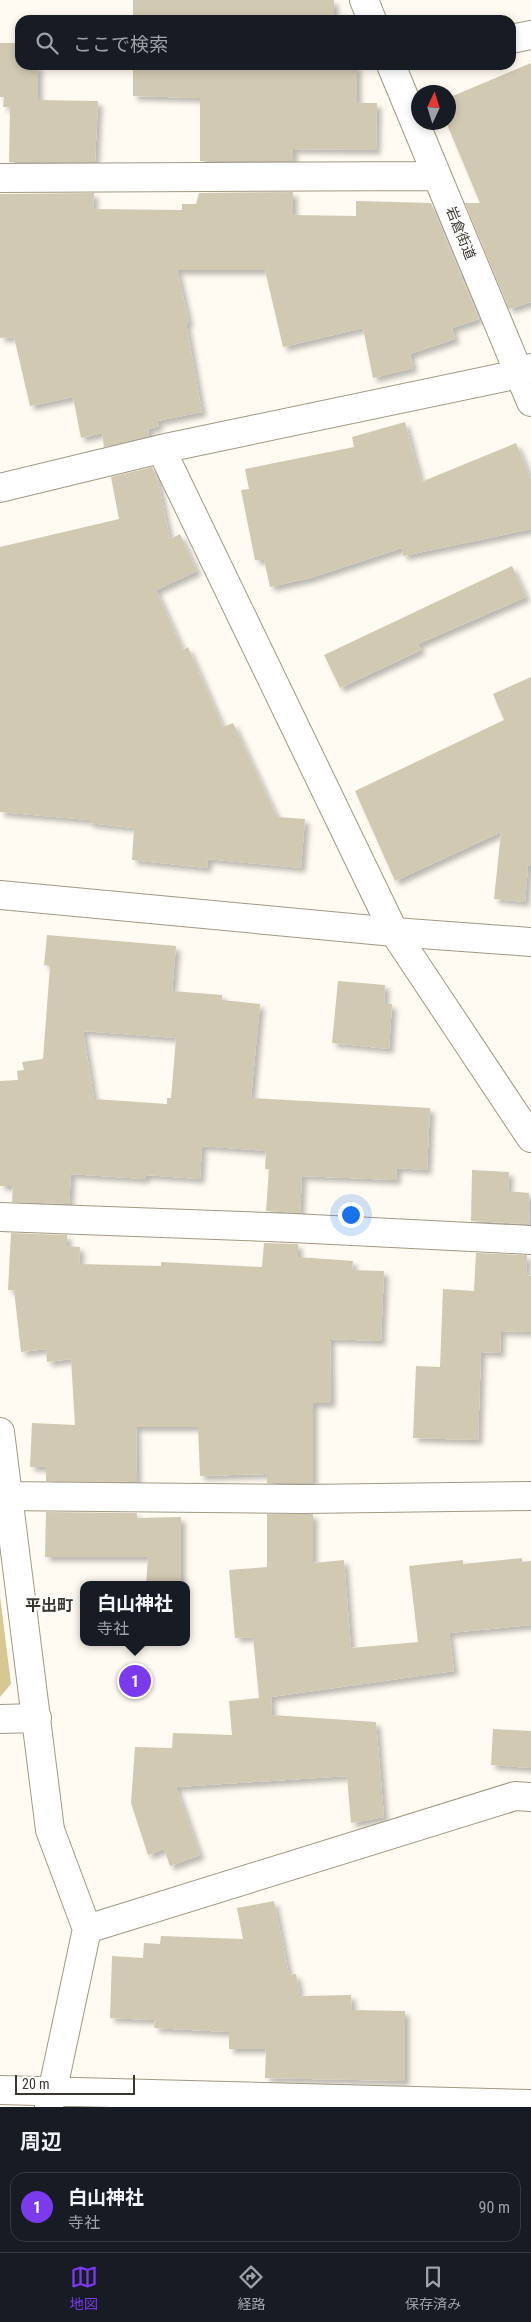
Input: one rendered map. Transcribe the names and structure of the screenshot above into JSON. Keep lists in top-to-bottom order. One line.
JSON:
{"streets":{"street":["岩倉街道"]},"districts":["平出町"],"scale_bar":"20 m","north":"top","page":{"search":"ここで検索","popup":["白山神社","寺社"],"pins":"1","scale":"20 m","heading":"周辺","list":[{"mark":"1","name":"白山神社","note":"寺社","value":"90 m"}],"nav":["地図","経路","保存済み"]}}
